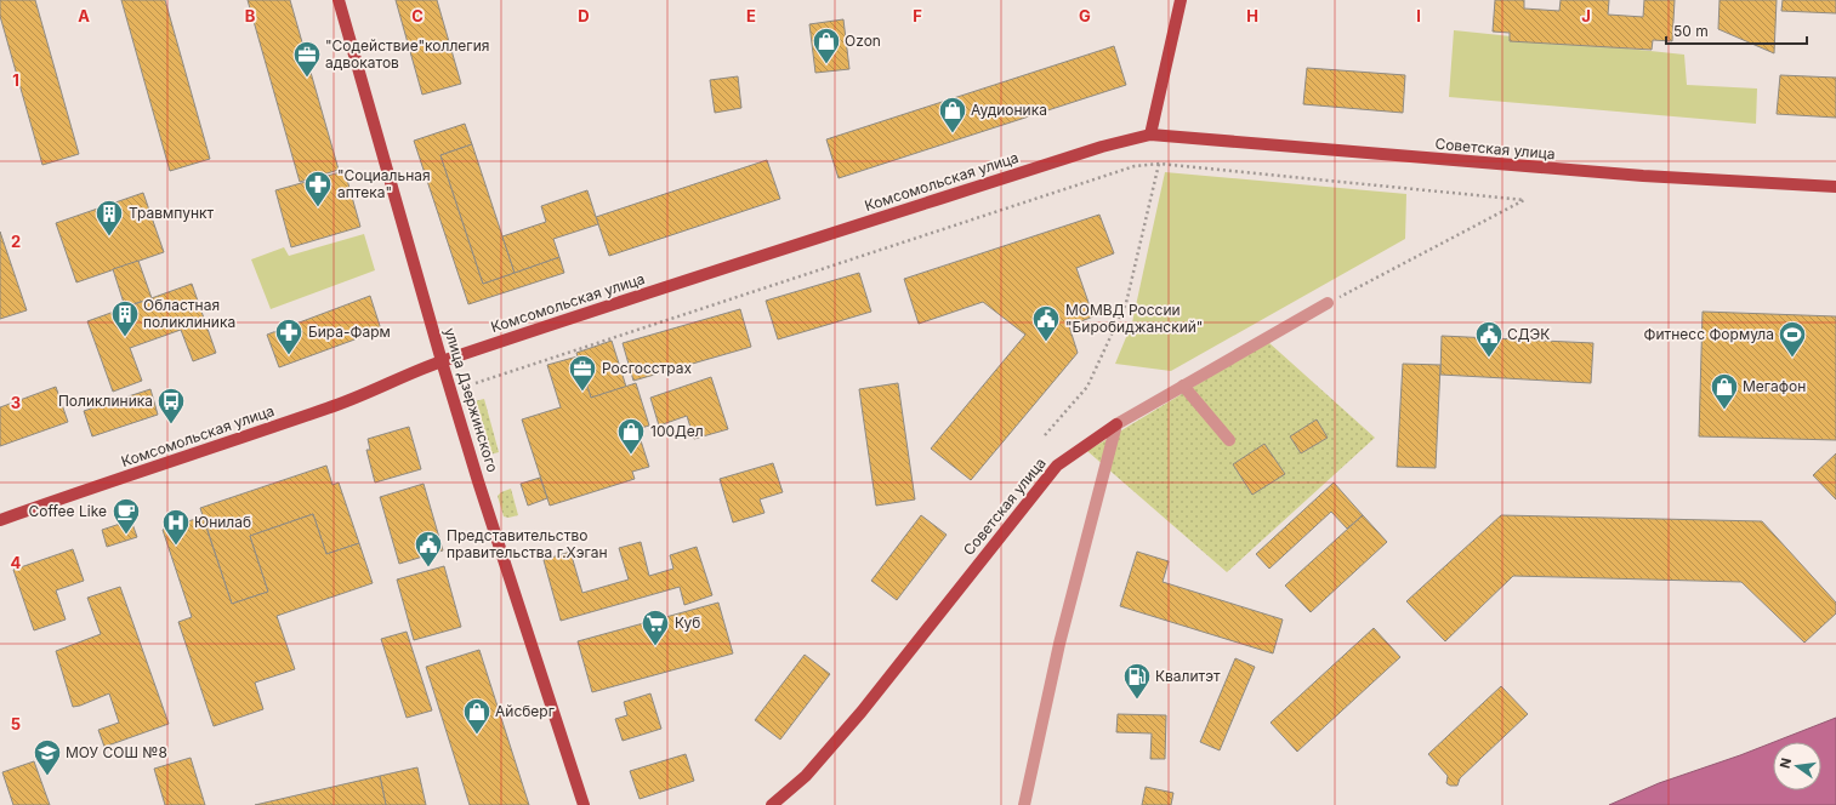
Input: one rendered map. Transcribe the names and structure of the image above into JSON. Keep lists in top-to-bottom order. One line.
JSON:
{"streets":{"main road":["Советская улица","Комсомольская улица","улица Дзержинского"]},"crossings":[["Советская улица","Комсомольская улица"],["Комсомольская улица","улица Дзержинского"]],"places":{"shop":["Ozon","Аудионика","Мегафон","100Дел","Айсберг"],"office":["\"Содействие\"коллегия адвокатов","Росгосстрах"],"pharmacy":["\"Социальная аптека\"","Бира-Фарм"],"building":["Травмпункт","Областная поликлиника"],"public building":["МОМВД России \"Биробиджанский\"","СДЭК","Представительство правительства г.Хэган"],"sports":["Фитнесс Формула"],"bus stop":["Поликлиника"],"cafe":["Coffee Like"],"hospital":["Юнилаб"],"supermarket":["Куб"],"fuel station":["Квалитэт"],"school or university":["МОУ СОШ №8"]},"scale_bar":"50 m","north":"left","grid":{"columns":["A","B","C","D","E","F","G","H","I","J"],"rows":["1","2","3","4","5"]}}
